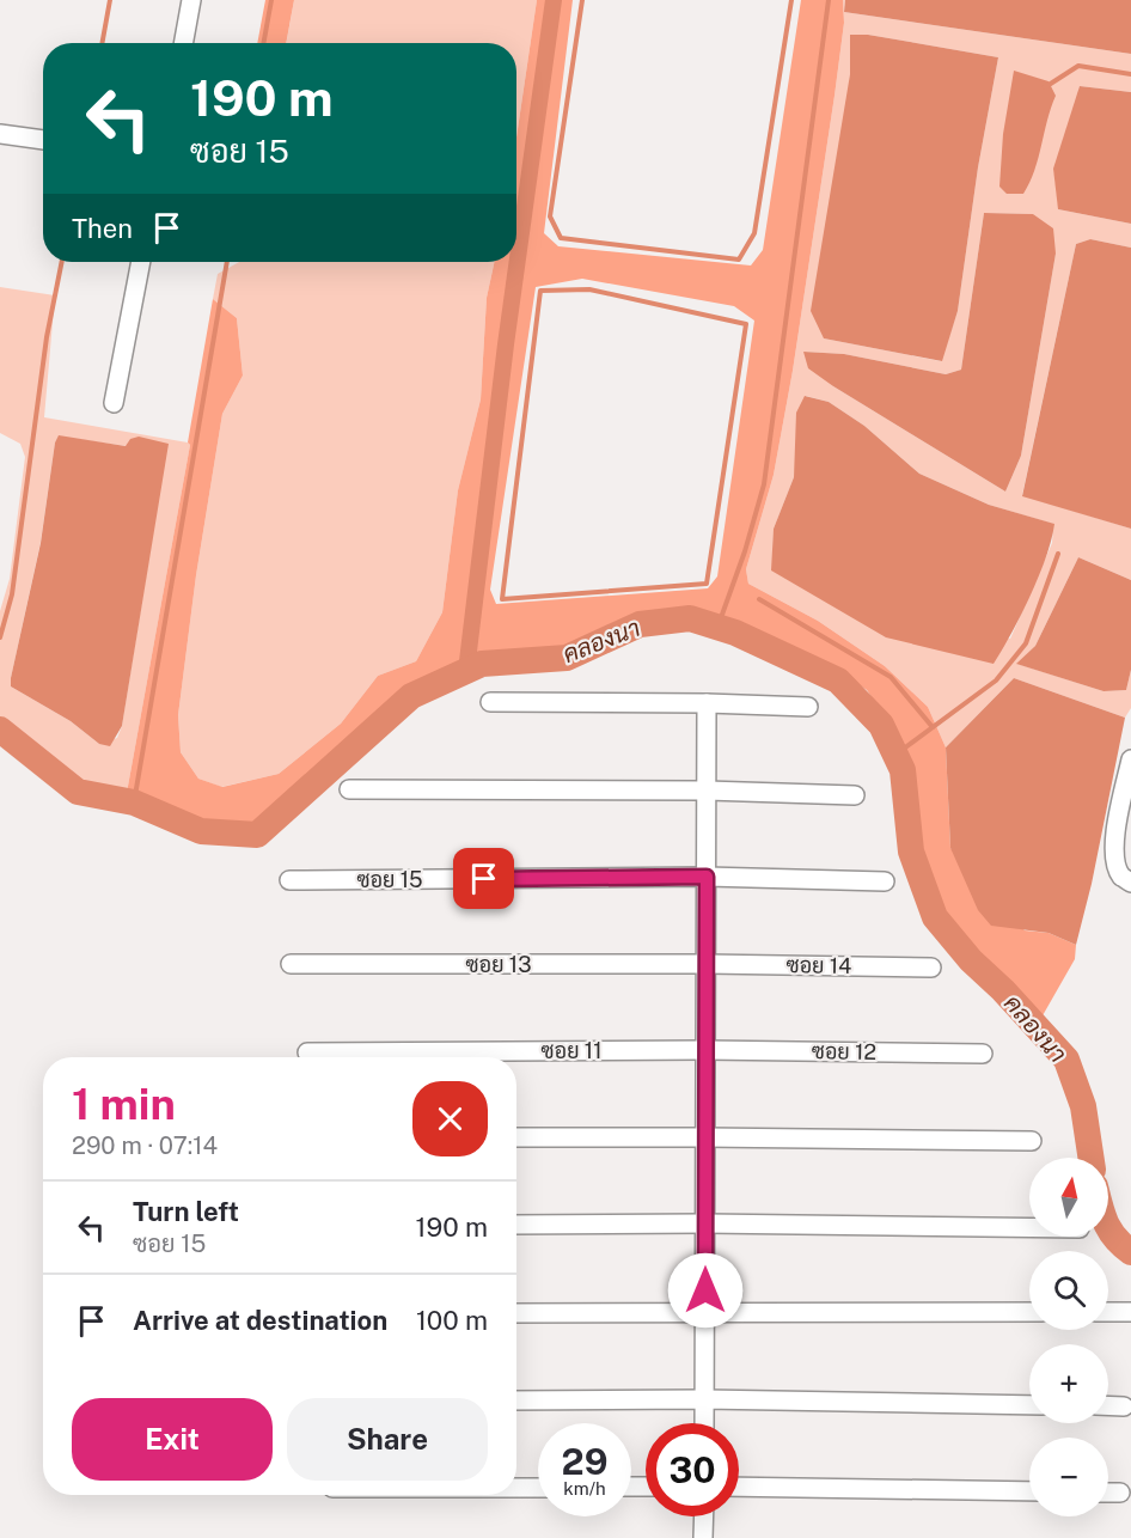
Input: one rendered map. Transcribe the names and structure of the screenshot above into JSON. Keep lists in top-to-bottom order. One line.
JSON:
{"streets":{"street":["ซอย 15","ซอย 13","ซอย 14","ซอย 11","ซอย 12"]},"crossings":[["ซอย 13","ซอย 14"],["ซอย 11","ซอย 12"]],"water":["คลองนา"],"north":"top","page":{"turn":["190 m","ซอย 15"],"then":"Then","heading":["1 min","290 m · 07:14"],"map_buttons":["+","−"],"list":[{"name":"Turn left","note":"ซอย 15","value":"190 m"},{"name":"Arrive at destination","value":"100 m"}],"buttons":["Exit","Share"],"speed":"29 km/h","limit":"30"}}
